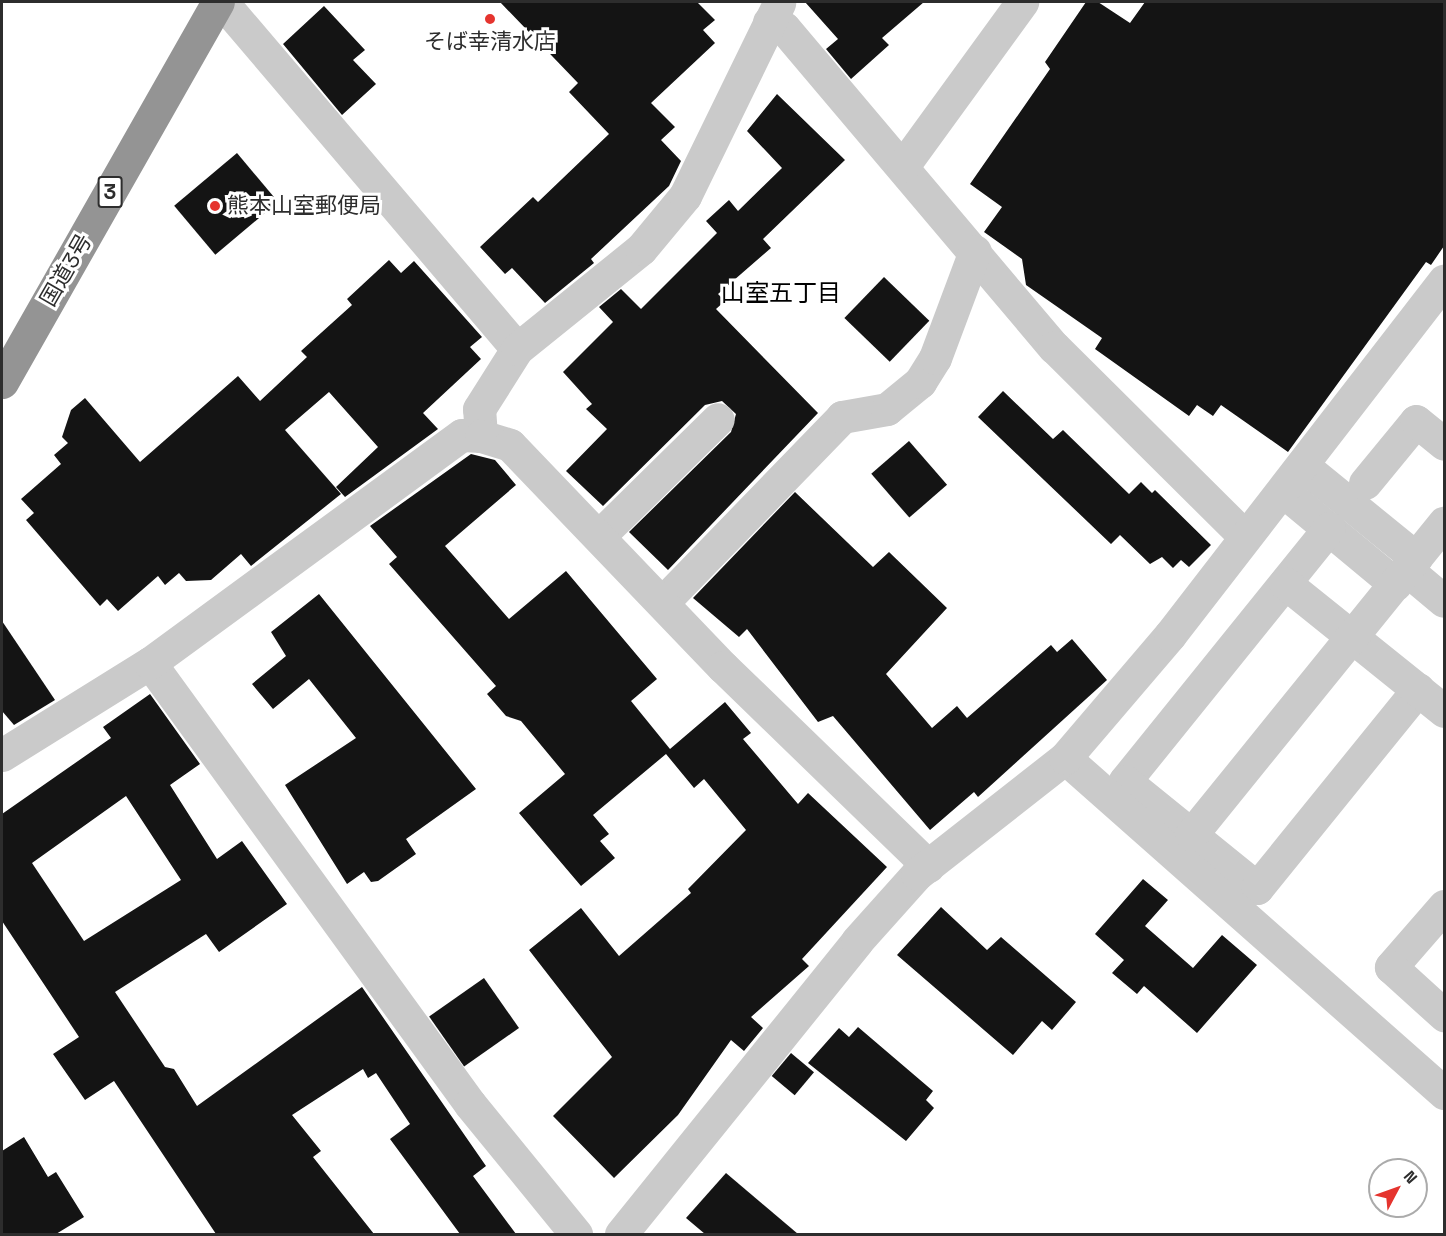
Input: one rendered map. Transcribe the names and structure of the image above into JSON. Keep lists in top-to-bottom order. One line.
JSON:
{"streets":{"highway":["3","国道3号"]},"districts":["山室五丁目"],"places":["そば幸清水店","熊本山室郵便局"],"north":"top right"}
